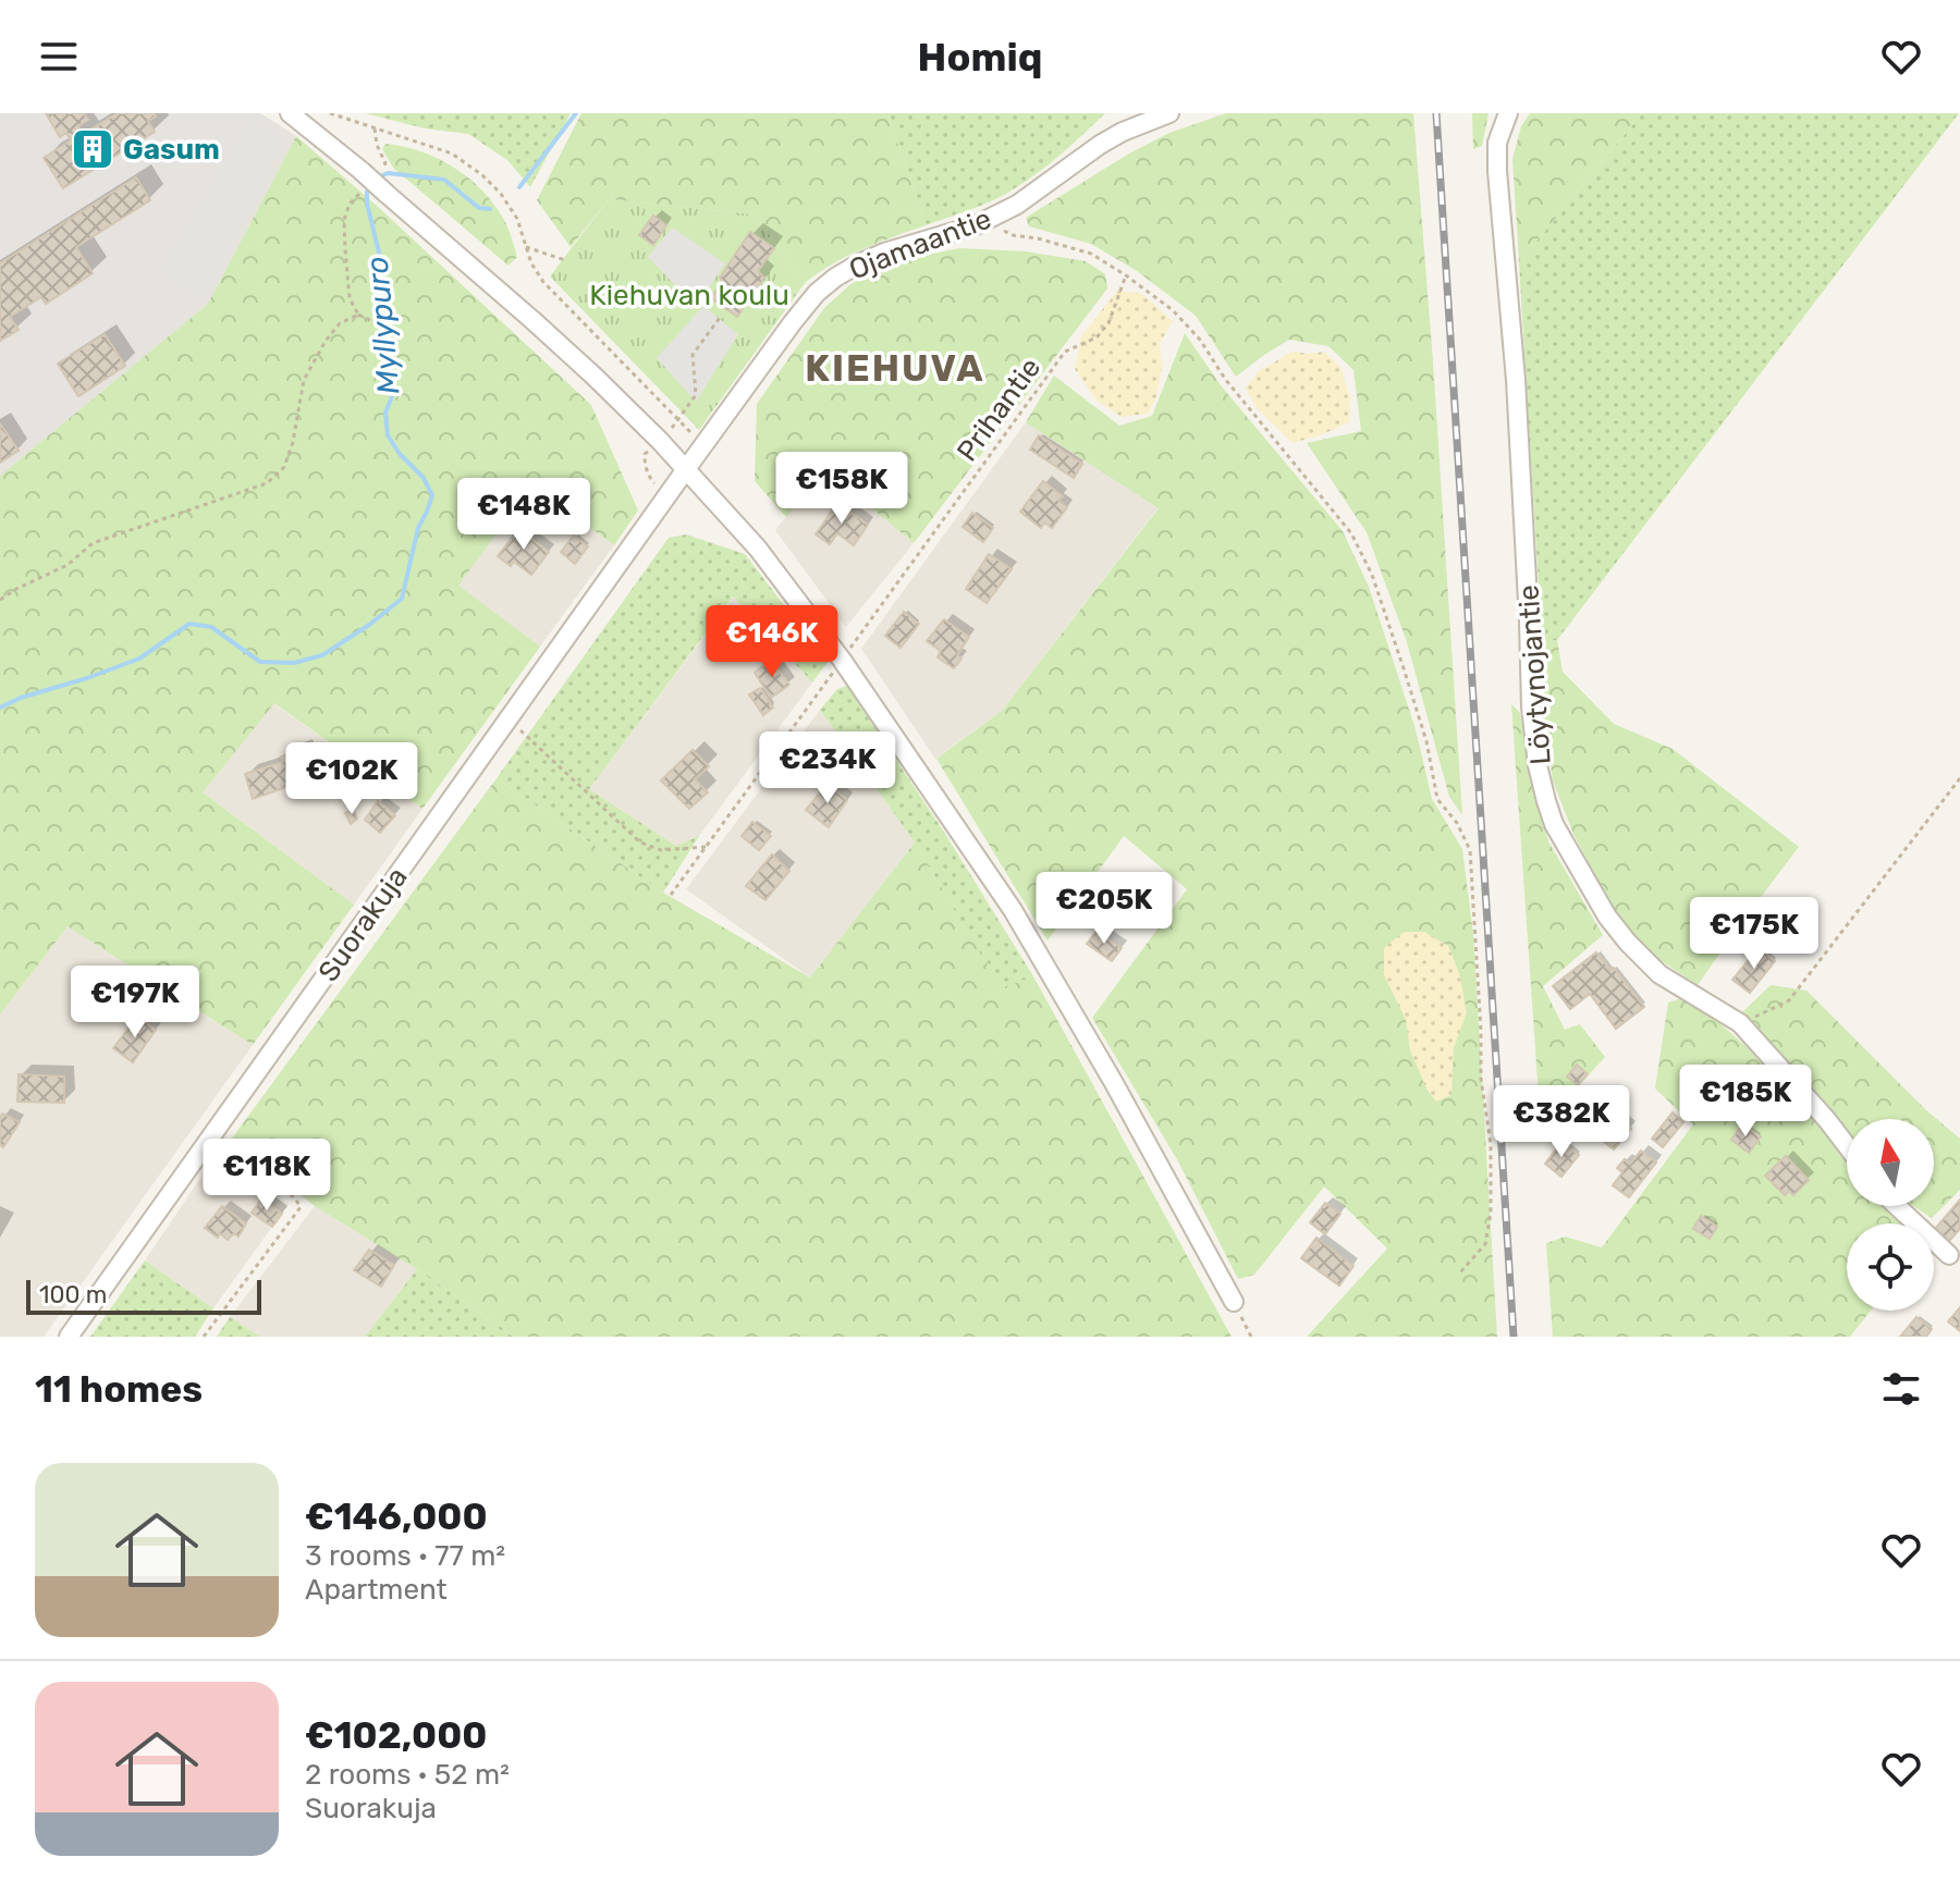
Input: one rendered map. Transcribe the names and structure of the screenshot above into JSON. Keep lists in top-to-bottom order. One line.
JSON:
{"streets":{"street":["Ojamaantie","Löytynojantie","Suorakuja"],"path":["Prihantie"]},"crossings":[["Ojamaantie","Suorakuja"]],"districts":["KIEHUVA"],"water":["Myllypuro"],"parks":["Kiehuvan koulu"],"places":{"building":["Gasum"]},"scale_bar":"100 m","north":"top","page":{"header":"Homiq","price":["€158K","€148K","€146K","€234K","€102K","€205K","€175K","€197K","€185K","€382K","€118K"],"scale":"100 m","heading":"11 homes","list":[{"name":"€146,000","note":"3 rooms · 77 m² · Apartment"},{"name":"€102,000","note":"2 rooms · 52 m² · Suorakuja"}]}}
